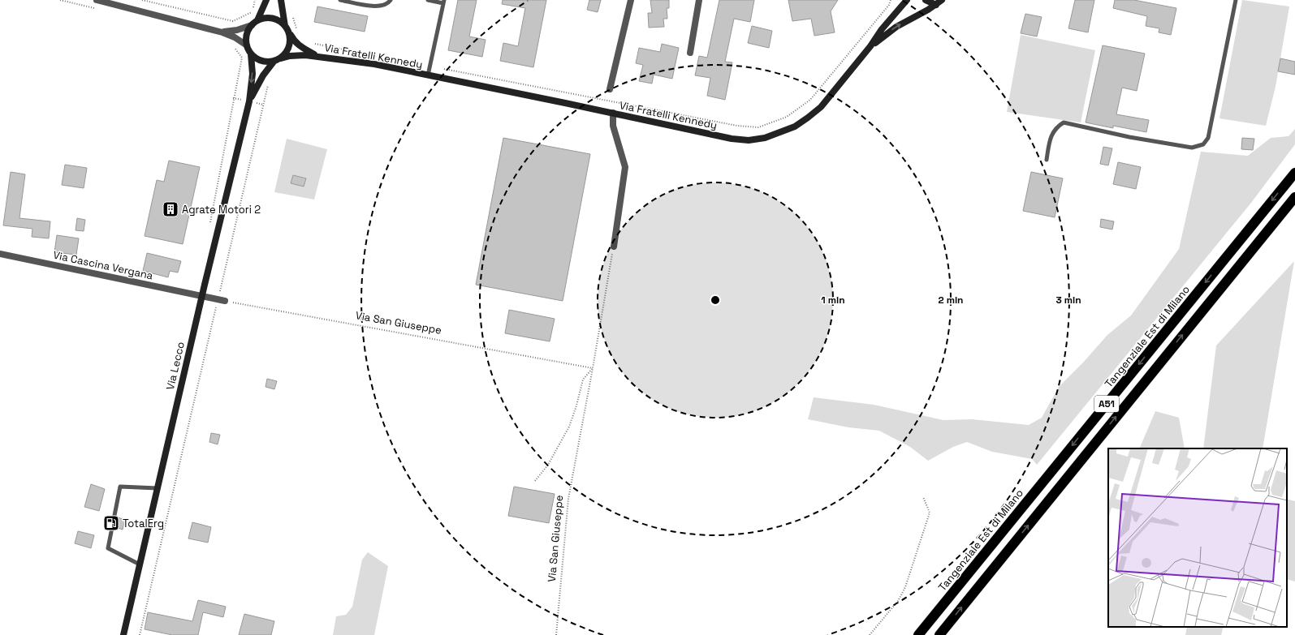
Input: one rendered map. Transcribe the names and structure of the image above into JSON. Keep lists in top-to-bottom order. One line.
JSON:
{"streets":{"highway":["Tangenziale Est di Milano","A51"],"street":["Via Fratelli Kennedy","Via Cascina Vergana","Via Lecco"],"path":["Via San Giuseppe"]},"crossings":[["Via Fratelli Kennedy","Via Lecco"],["Via Cascina Vergana","Via Lecco"]],"places":{"building":["Agrate Motori 2"],"fuel station":["TotalErg"]},"rings":["1 min","2 min","3 min"]}
